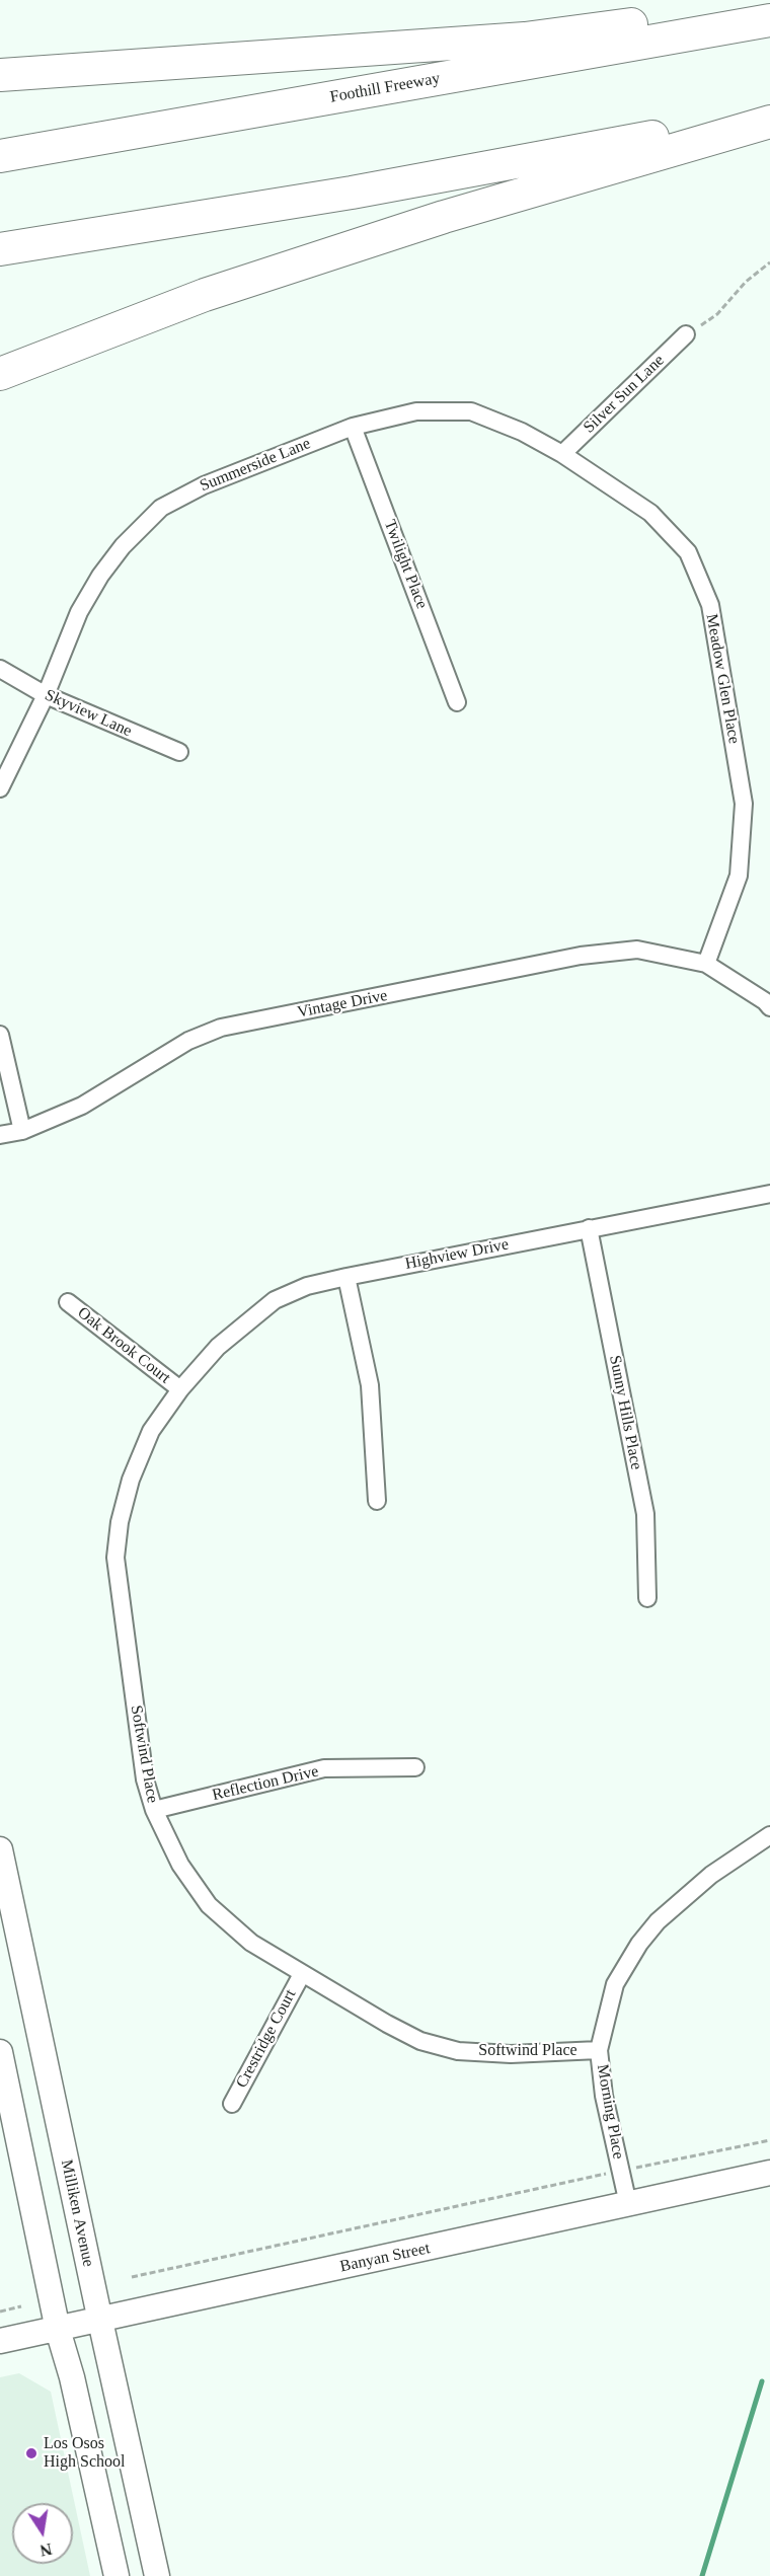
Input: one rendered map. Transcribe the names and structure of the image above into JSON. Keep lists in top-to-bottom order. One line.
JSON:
{"streets":{"highway":["Foothill Freeway"],"main road":["Milliken Avenue","Banyan Street"],"street":["Silver Sun Lane","Summerside Lane","Twilight Place","Meadow Glen Place","Skyview Lane","Vintage Drive","Highview Drive","Oak Brook Court","Sunny Hills Place","Softwind Place","Reflection Drive","Crestridge Court","Morning Place"]},"crossings":[["Silver Sun Lane","Summerside Lane"],["Silver Sun Lane","Meadow Glen Place"],["Summerside Lane","Twilight Place"],["Summerside Lane","Meadow Glen Place"],["Summerside Lane","Skyview Lane"],["Meadow Glen Place","Vintage Drive"],["Highview Drive","Oak Brook Court"],["Highview Drive","Sunny Hills Place"],["Highview Drive","Softwind Place"],["Oak Brook Court","Softwind Place"],["Softwind Place","Reflection Drive"],["Softwind Place","Crestridge Court"],["Softwind Place","Morning Place"],["Morning Place","Banyan Street"],["Milliken Avenue","Banyan Street"]],"places":["Los Osos High School"],"north":"bottom"}
